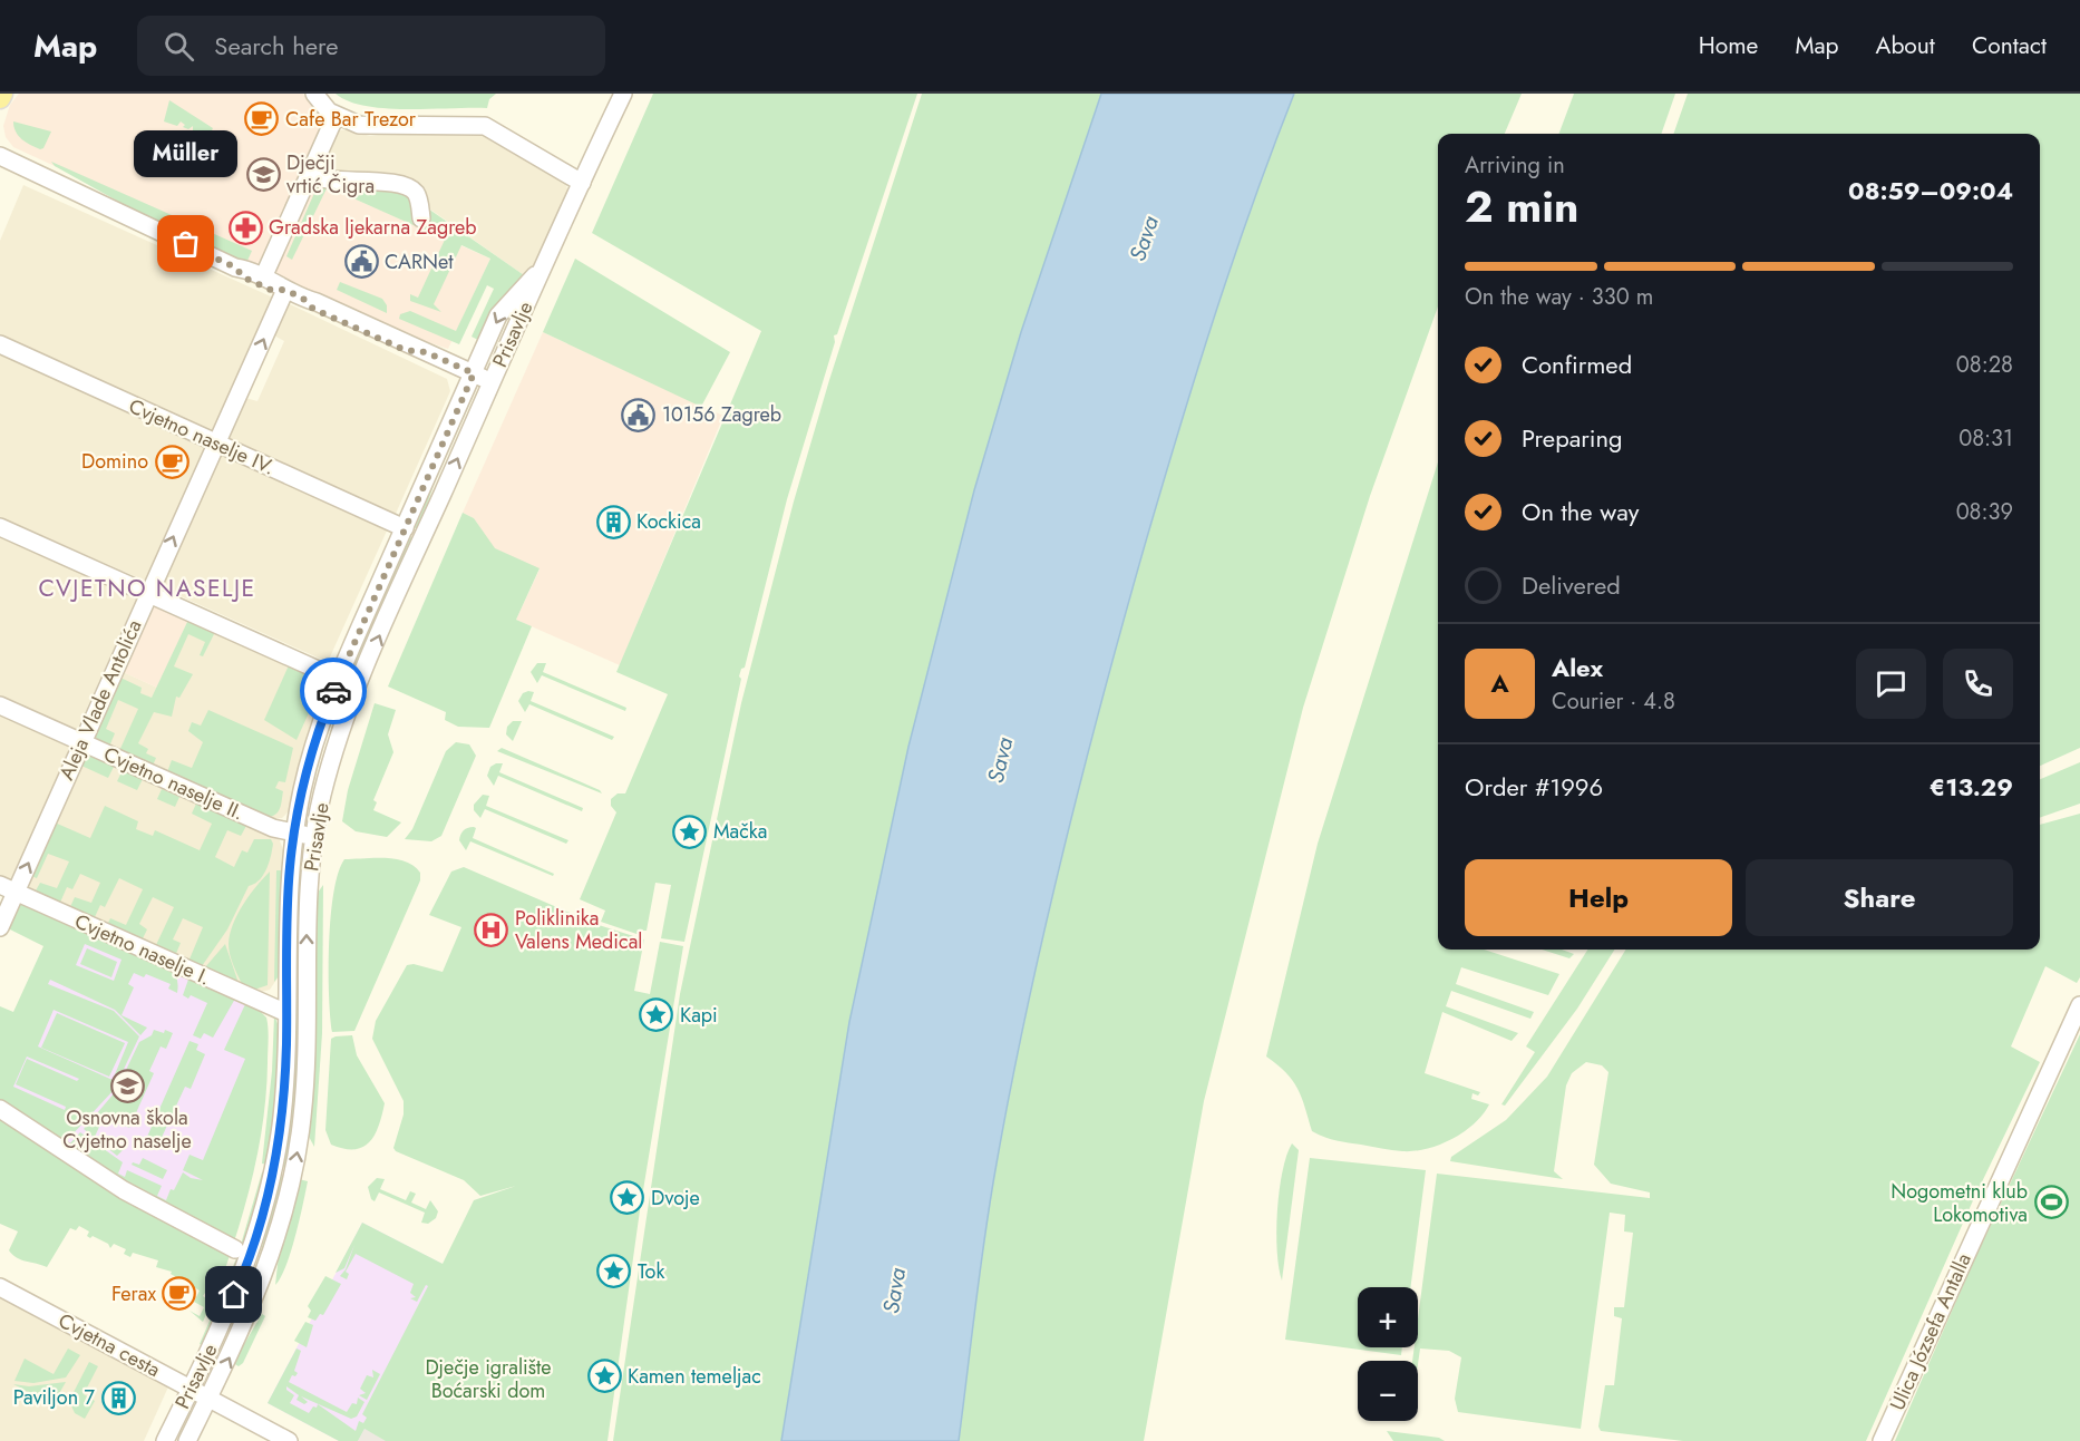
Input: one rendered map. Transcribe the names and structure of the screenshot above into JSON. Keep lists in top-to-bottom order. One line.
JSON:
{"streets":{"street":["Prisavlje","Cvjetno naselje IV.","Aleja Vlade Antolića","Cvjetno naselje II.","Cvjetno naselje I.","Ulica Józsefa Antalla","Cvjetna cesta"]},"crossings":[["Prisavlje","Cvjetno naselje IV."],["Prisavlje","Cvjetno naselje II."],["Prisavlje","Cvjetno naselje I."],["Prisavlje","Cvjetna cesta"],["Cvjetno naselje IV.","Aleja Vlade Antolića"],["Aleja Vlade Antolića","Cvjetno naselje II."],["Aleja Vlade Antolića","Cvjetno naselje I."]],"one_way":["Aleja Vlade Antolića"],"districts":["CVJETNO NASELJE"],"water":["Sava"],"parks":["Dječje igralište Boćarski dom"],"places":{"cafe":["Cafe Bar Trezor","Domino","Ferax"],"school or university":["Dječji vrtić Čigra","Osnovna škola Cvjetno naselje"],"pharmacy":["Gradska ljekarna Zagreb"],"other":["Müller"],"public building":["CARNet","10156 Zagreb"],"building":["Kockica","Paviljon 7"],"place":["Mačka","Kapi","Dvoje","Tok","Kamen temeljac"],"hospital":["Poliklinika Valens Medical"],"sports":["Nogometni klub Lokomotiva"]},"page":{"header":"Map","search":"Search here","nav":["Home","Map","About","Contact"],"bubble":"Müller","heading":["2 min","Arriving in","08:59–09:04"],"panel":["Alex","Courier · 4.8","Order #1996","€13.29"],"bar":"On the way · 330 m","list":[["Confirmed","08:28"],["Preparing","08:31"],["On the way","08:39"],"Delivered"],"round":"A","buttons":["Help","Share"],"map_buttons":["+","−"]}}
